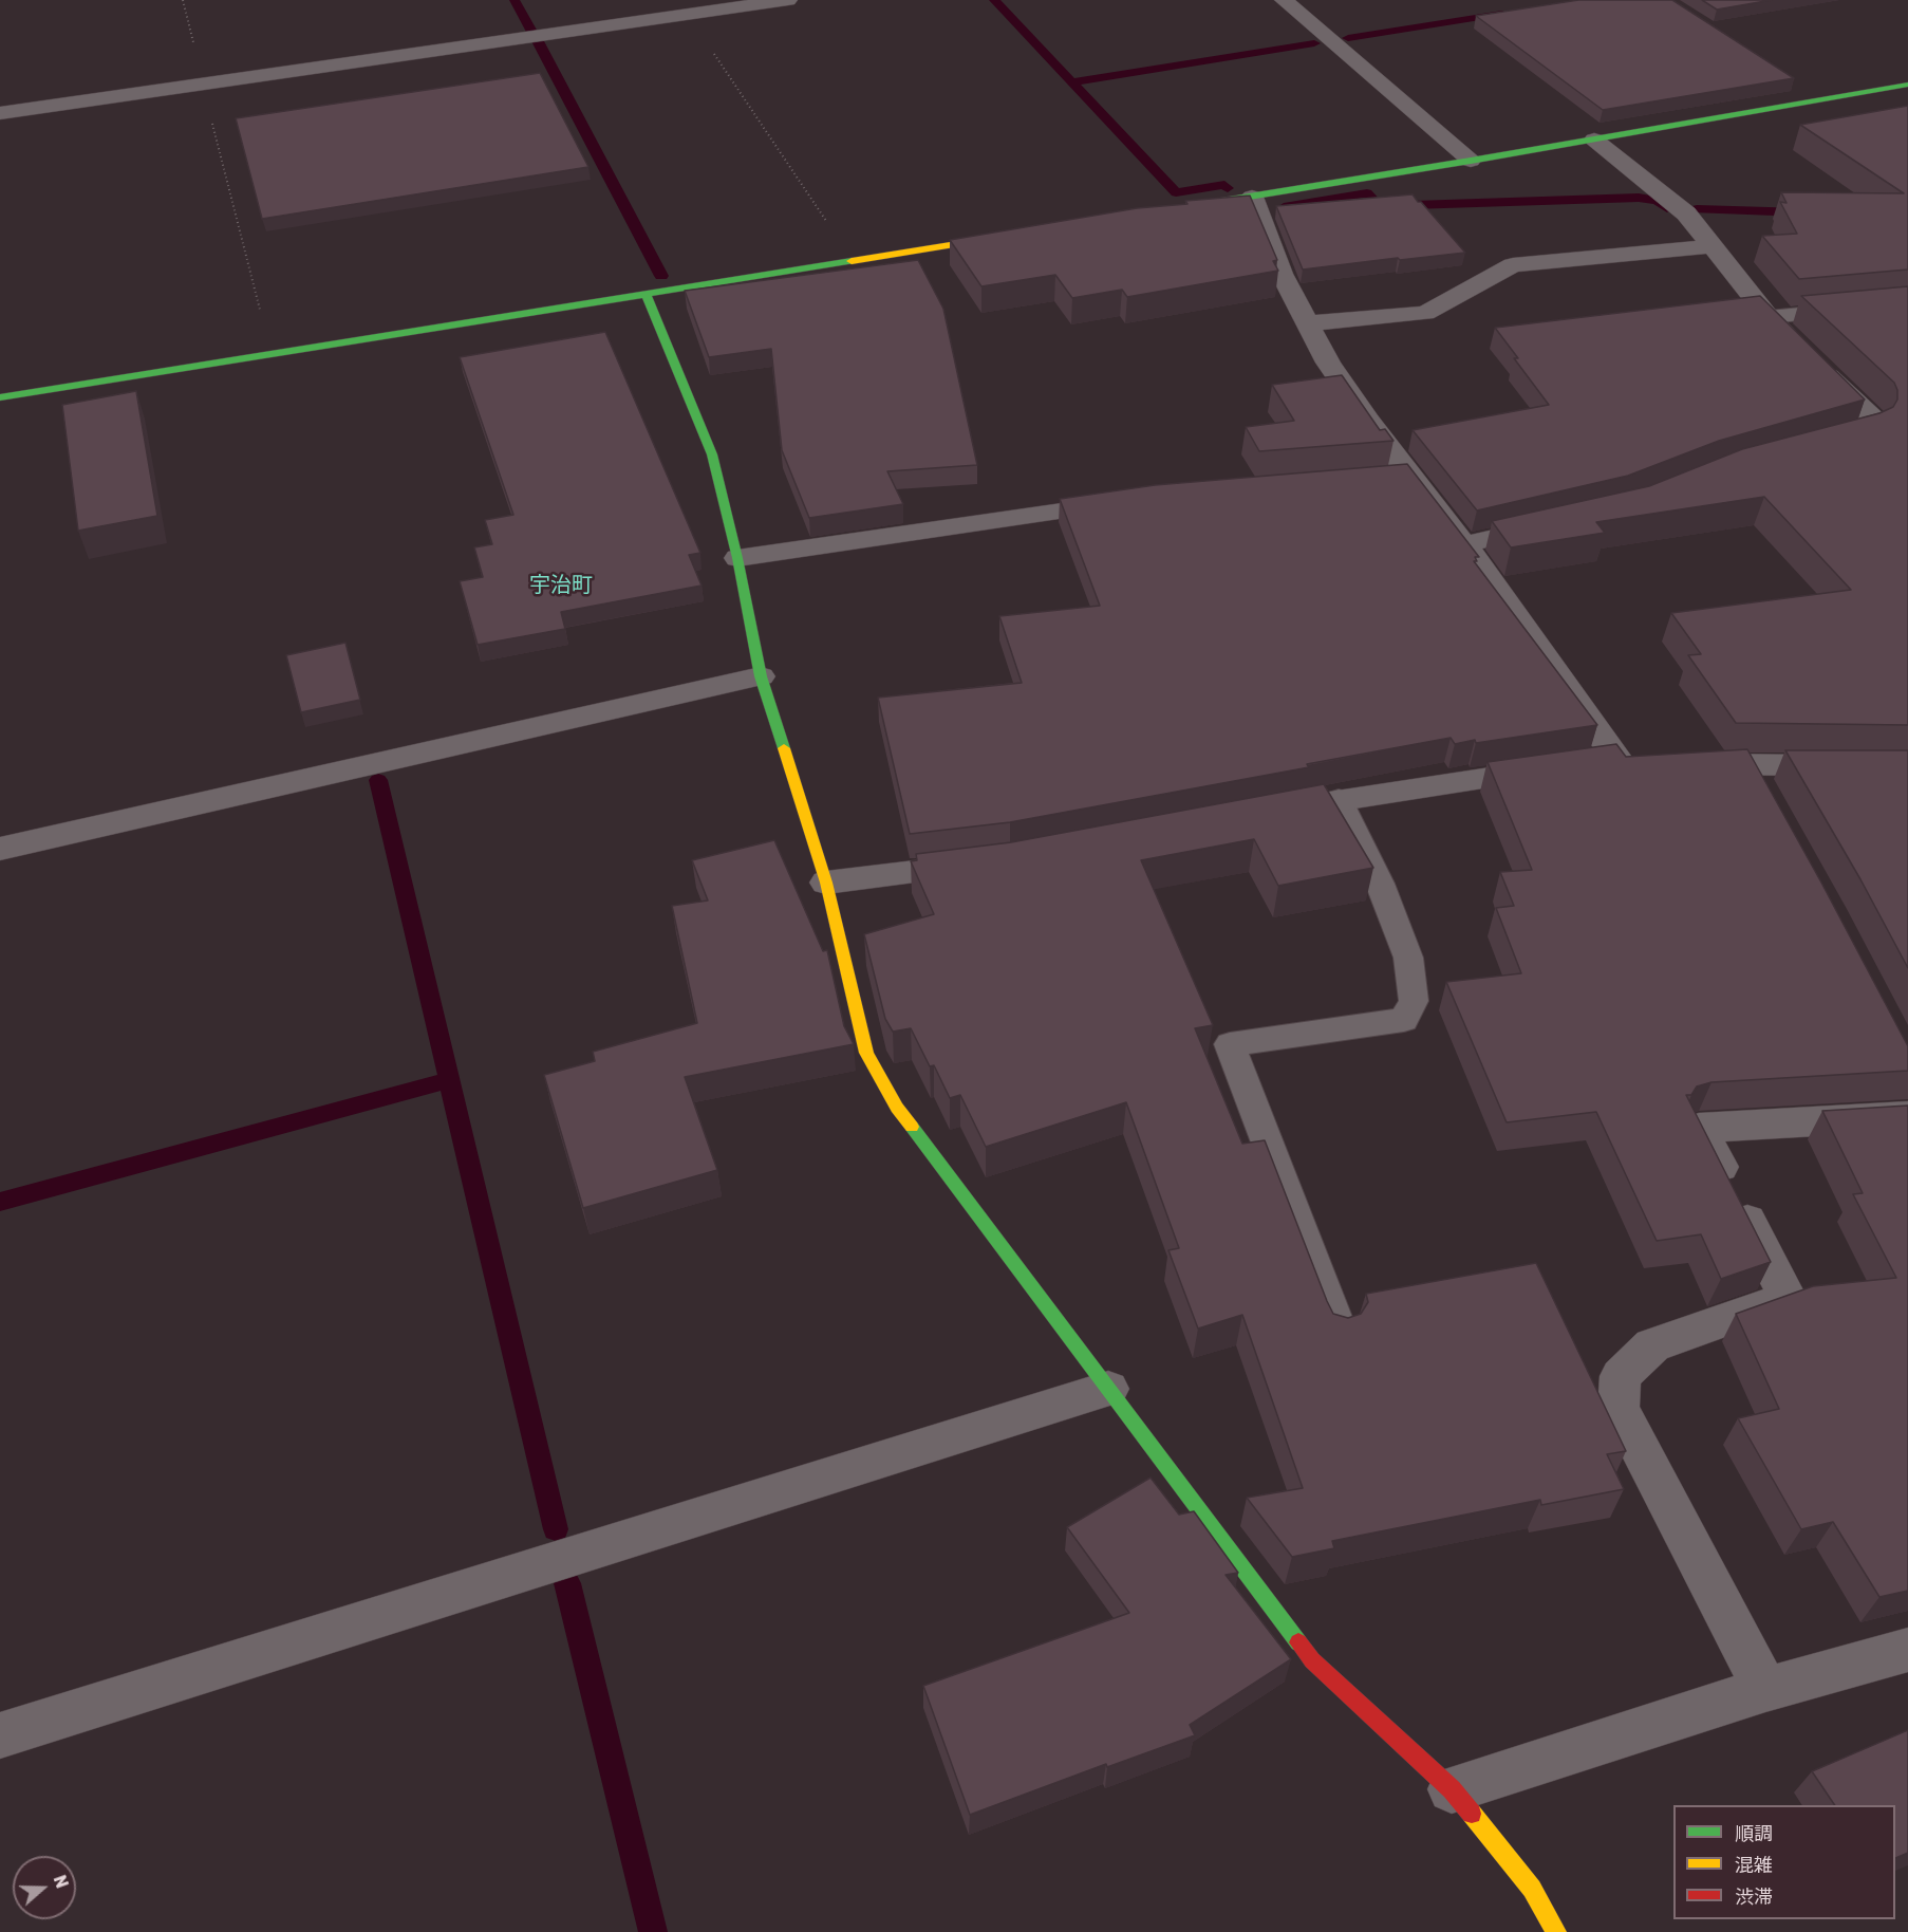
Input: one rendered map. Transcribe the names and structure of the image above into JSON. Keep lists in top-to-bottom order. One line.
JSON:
{"districts":["宇治町"],"legend":["順調","混雑","渋滞"],"north":"right"}
